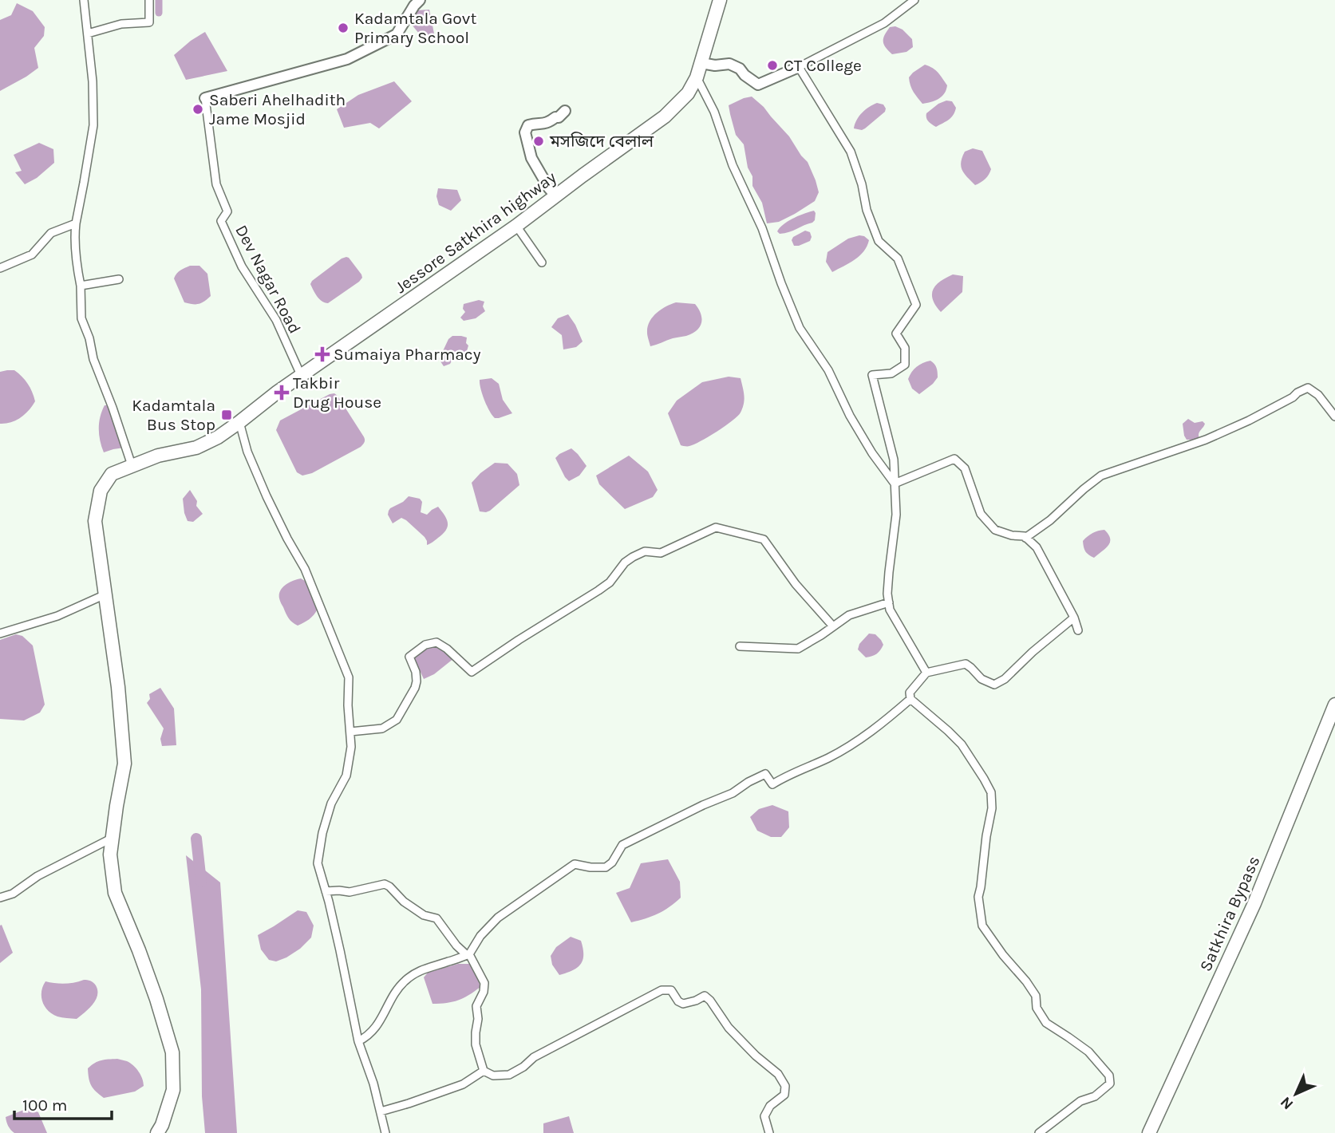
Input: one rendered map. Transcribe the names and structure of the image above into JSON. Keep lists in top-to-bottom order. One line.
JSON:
{"streets":{"highway":["Jessore Satkhira highway","Satkhira Bypass"],"street":["Dev Nagar Road"]},"crossings":[["Jessore Satkhira highway","Dev Nagar Road"]],"places":{"other":["Kadamtala Govt Primary School","CT College","Saberi Ahelhadith Jame Mosjid","মসজিদে বেলাল"],"health":["Sumaiya Pharmacy","Takbir Drug House"],"transit":["Kadamtala Bus Stop"]},"scale_bar":"100 m","north":"bottom left"}
